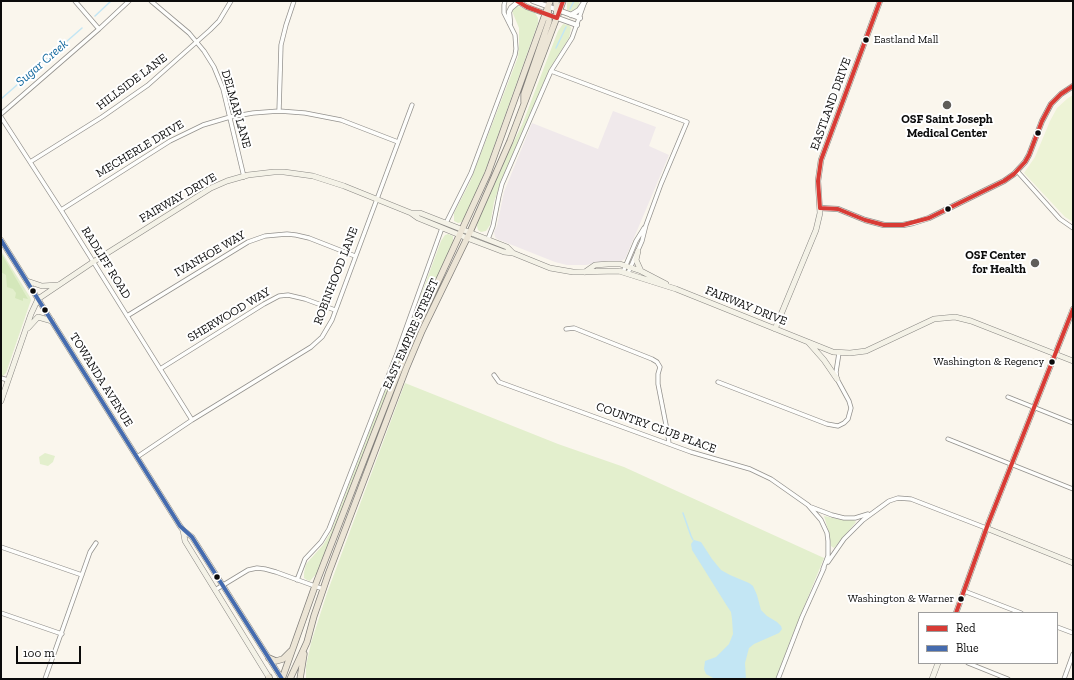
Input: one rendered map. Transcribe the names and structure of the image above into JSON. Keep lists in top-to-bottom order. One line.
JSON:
{"streets":{"main road":["EASTLAND DRIVE","FAIRWAY DRIVE","EAST EMPIRE STREET","TOWANDA AVENUE"],"street":["HILLSIDE LANE","DELMAR LANE","MECHERLE DRIVE","IVANHOE WAY","RADLIFF ROAD","ROBINHOOD LANE","SHERWOOD WAY","COUNTRY CLUB PLACE"]},"crossings":[["HILLSIDE LANE","DELMAR LANE"],["HILLSIDE LANE","RADLIFF ROAD"],["EASTLAND DRIVE","FAIRWAY DRIVE"],["DELMAR LANE","MECHERLE DRIVE"],["DELMAR LANE","FAIRWAY DRIVE"],["MECHERLE DRIVE","RADLIFF ROAD"],["MECHERLE DRIVE","ROBINHOOD LANE"],["FAIRWAY DRIVE","RADLIFF ROAD"],["FAIRWAY DRIVE","ROBINHOOD LANE"],["FAIRWAY DRIVE","EAST EMPIRE STREET"],["FAIRWAY DRIVE","TOWANDA AVENUE"],["IVANHOE WAY","RADLIFF ROAD"],["IVANHOE WAY","ROBINHOOD LANE"],["RADLIFF ROAD","ROBINHOOD LANE"],["RADLIFF ROAD","SHERWOOD WAY"],["ROBINHOOD LANE","SHERWOOD WAY"],["ROBINHOOD LANE","TOWANDA AVENUE"],["EAST EMPIRE STREET","TOWANDA AVENUE"]],"water":["Sugar Creek"],"places":["Eastland Mall","OSF Saint Joseph Medical Center","OSF Center for Health","Washington & Regency","Washington & Warner"],"lines":["transit line Red","transit line Blue"],"legend":["Red","Blue"],"scale_bar":"100 m"}
